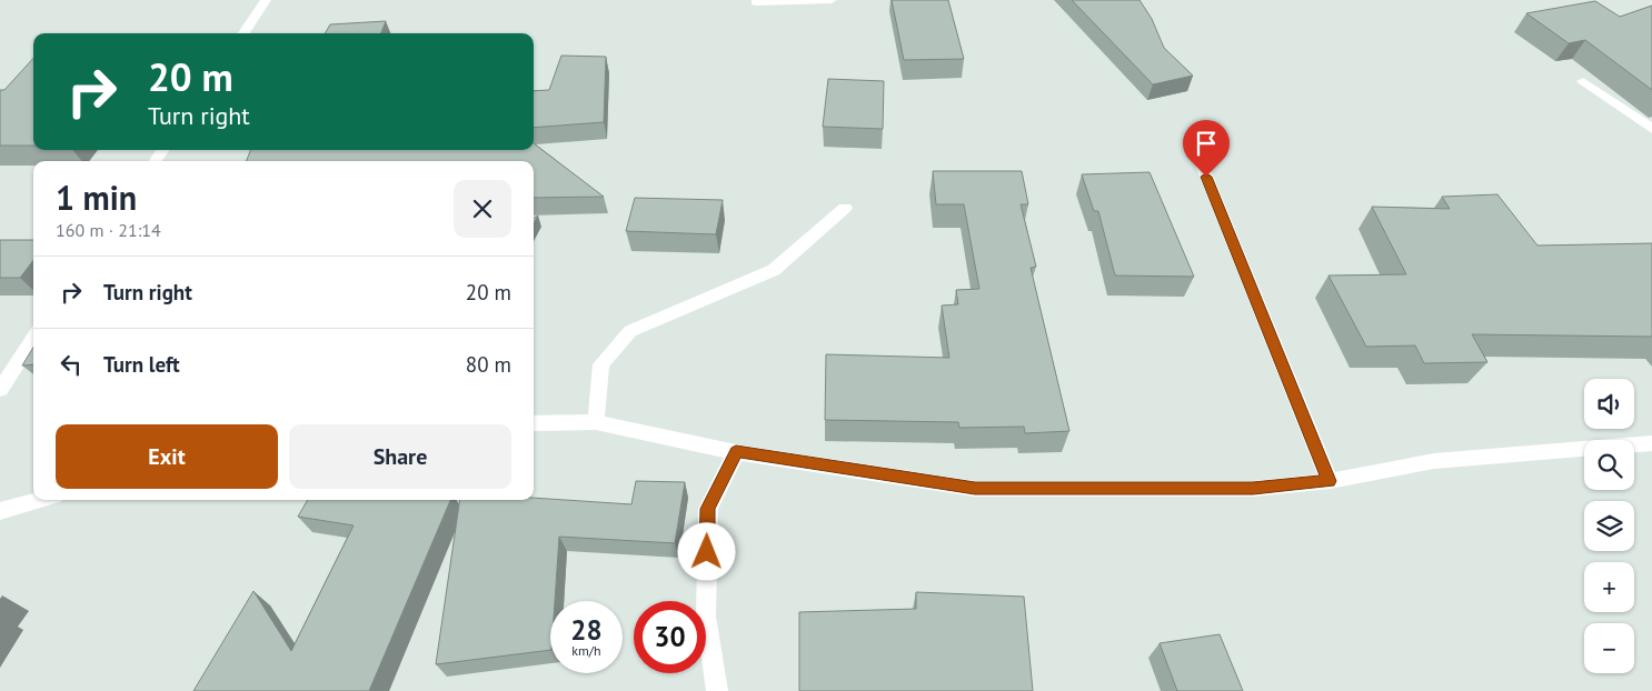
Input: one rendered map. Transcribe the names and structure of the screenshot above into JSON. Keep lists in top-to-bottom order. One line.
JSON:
{"page":{"turn":["20 m","Turn right"],"heading":["1 min","160 m · 21:14"],"list":[{"name":"Turn right","value":"20 m"},{"name":"Turn left","value":"80 m"}],"map_buttons":["+","−"],"buttons":["Exit","Share"],"speed":"28 km/h","limit":"30"}}
